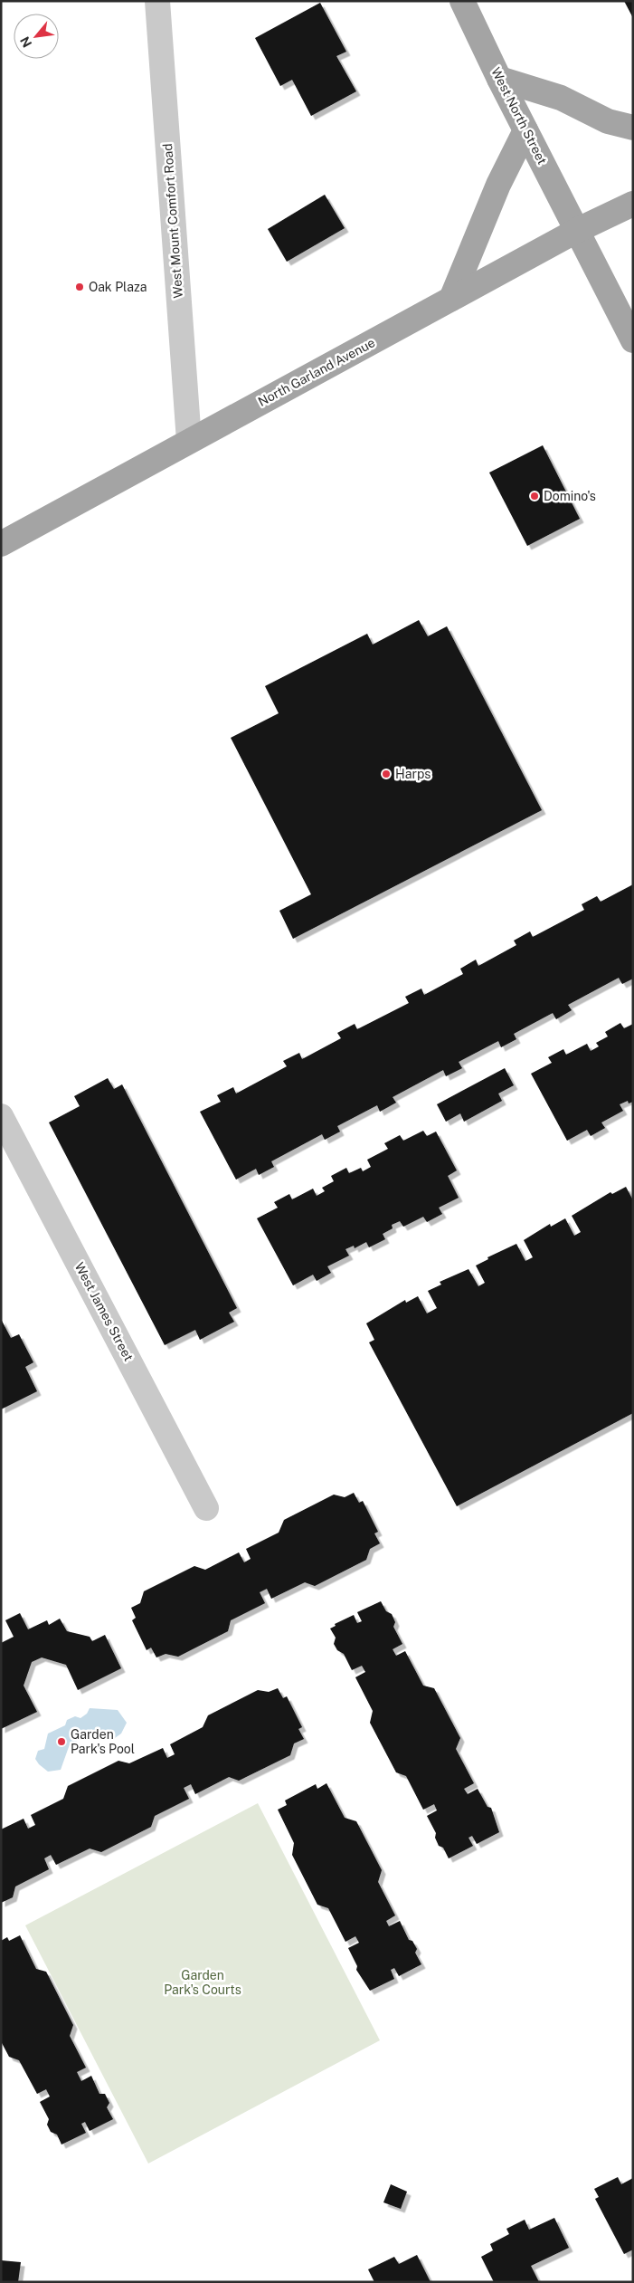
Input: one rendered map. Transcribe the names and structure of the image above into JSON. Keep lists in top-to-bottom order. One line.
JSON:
{"streets":{"main road":["West North Street","North Garland Avenue"],"street":["West Mount Comfort Road","West James Street"]},"crossings":[["West North Street","North Garland Avenue"],["West Mount Comfort Road","North Garland Avenue"]],"parks":["Garden Park's Courts"],"places":["Oak Plaza","Domino's","Harps","Garden Park's Pool"],"north":"bottom left"}
